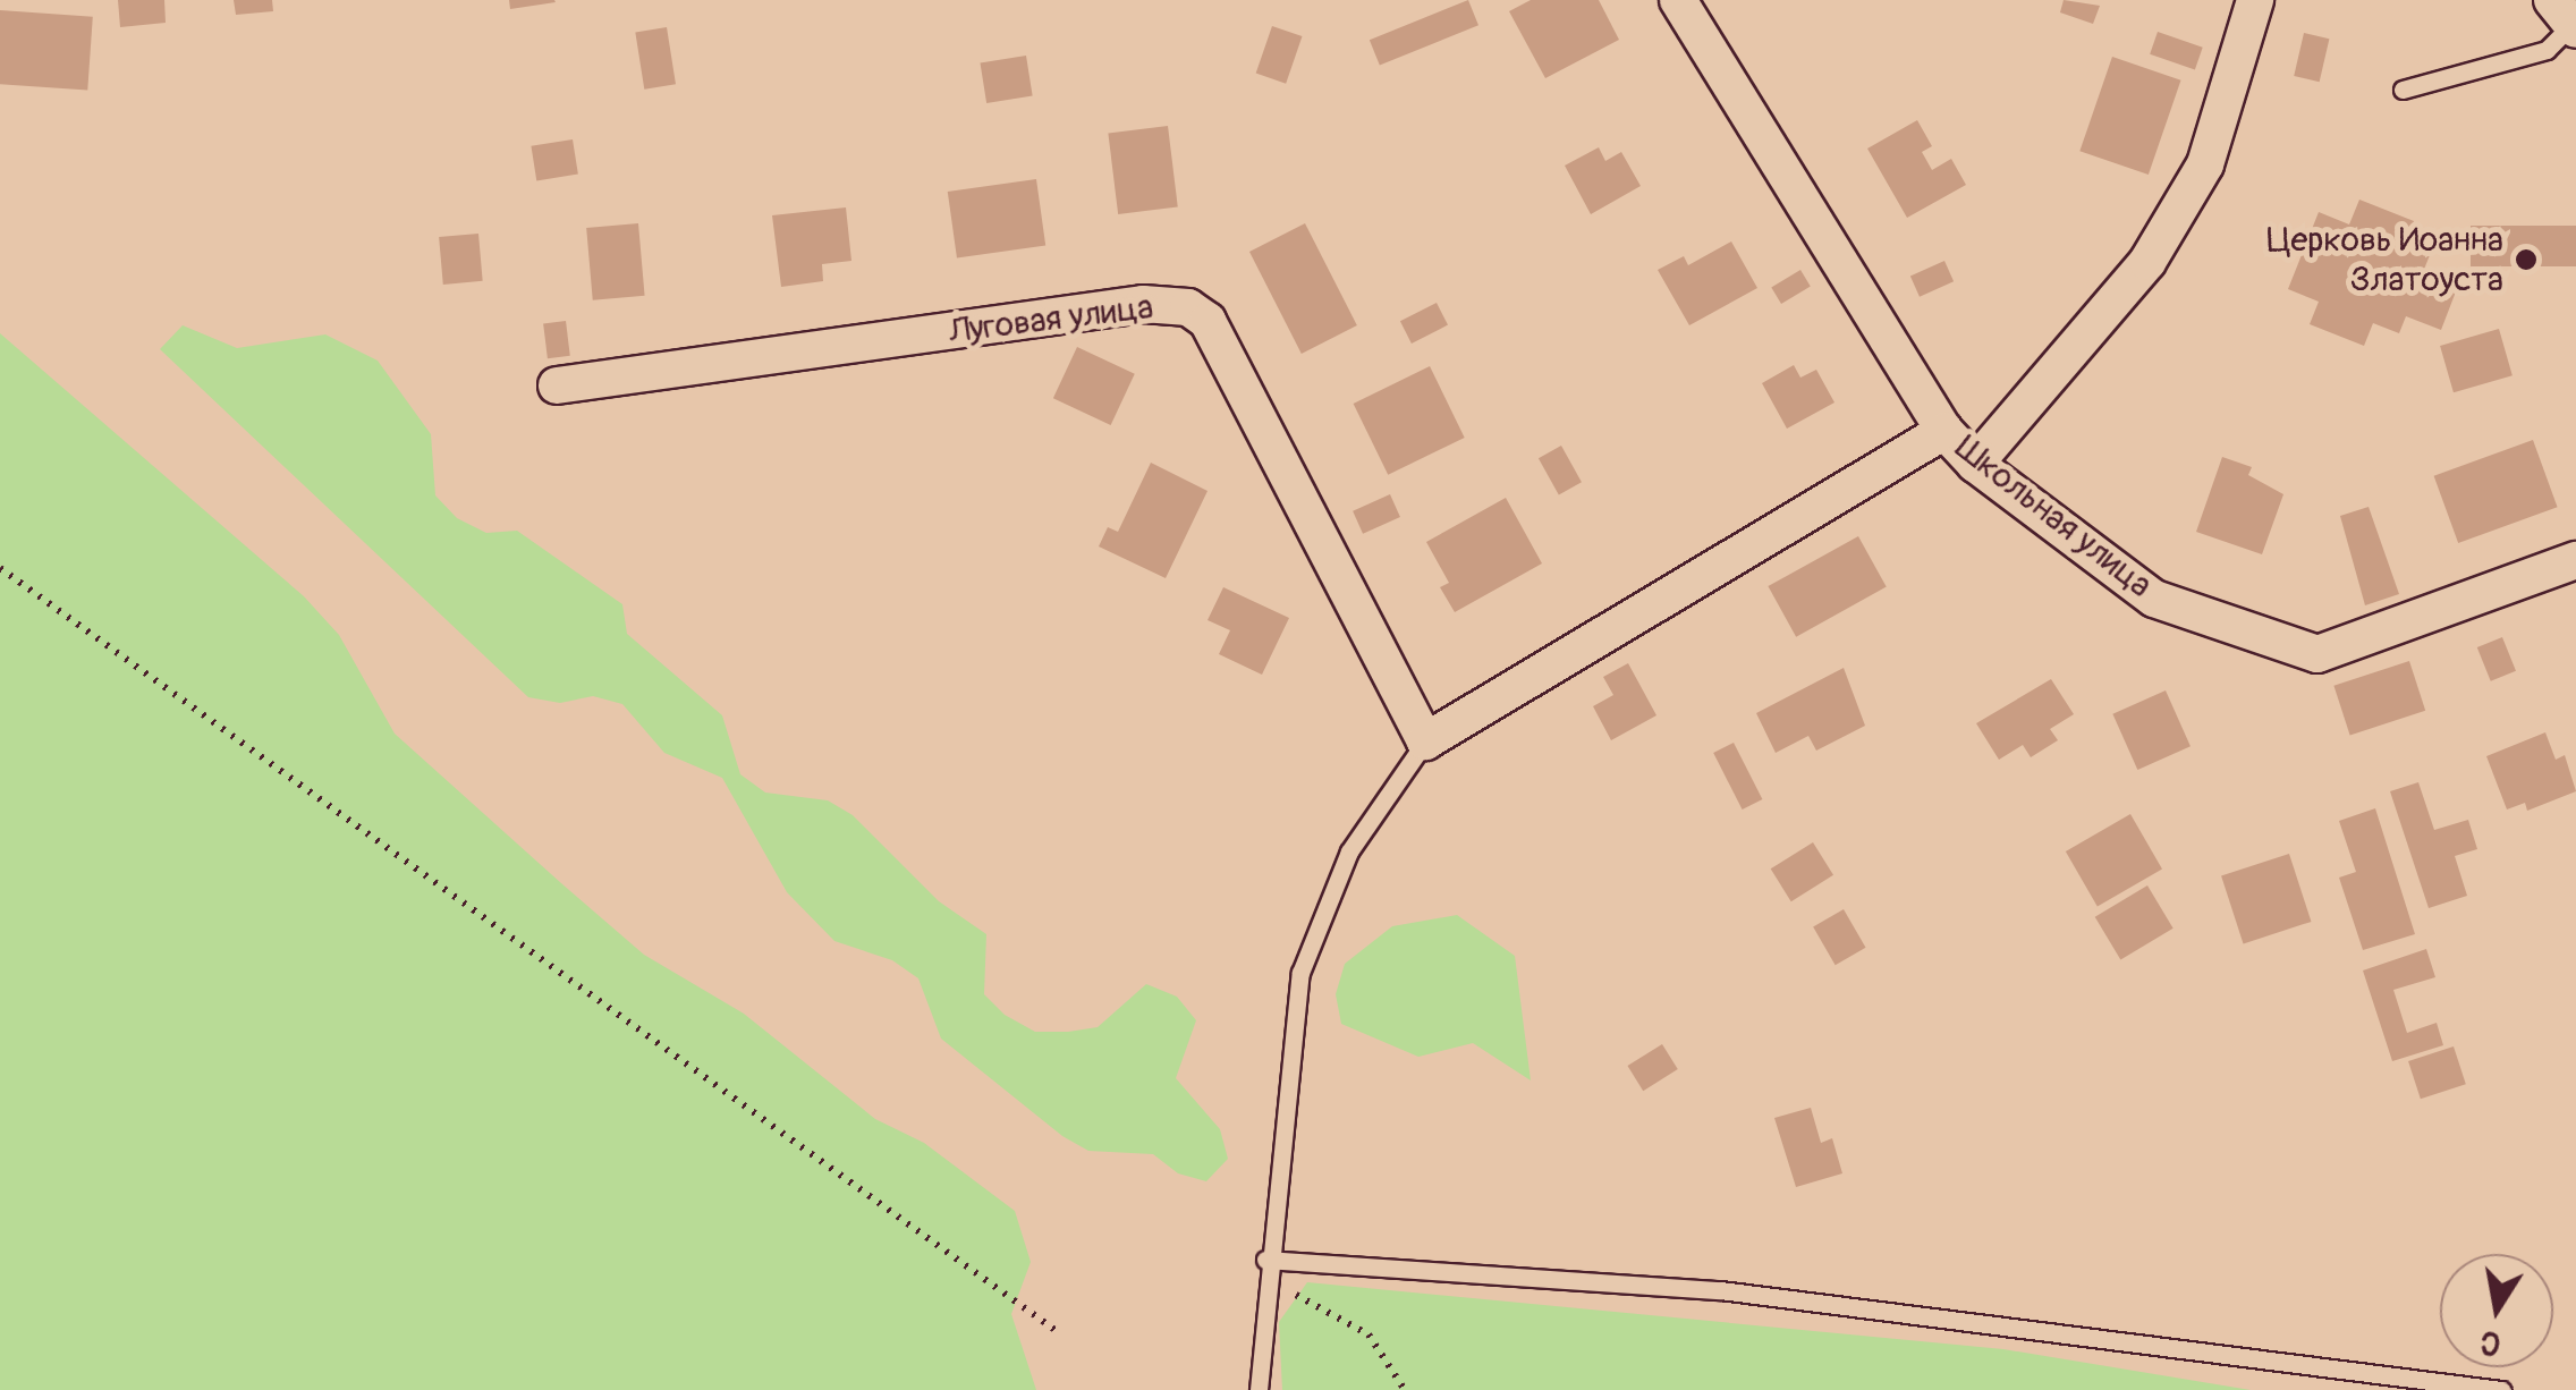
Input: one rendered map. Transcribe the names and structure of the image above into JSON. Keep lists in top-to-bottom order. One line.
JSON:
{"streets":{"street":["Луговая улица","Школьная улица"]},"places":["Церковь Иоанна Златоуста"],"north":"bottom"}
